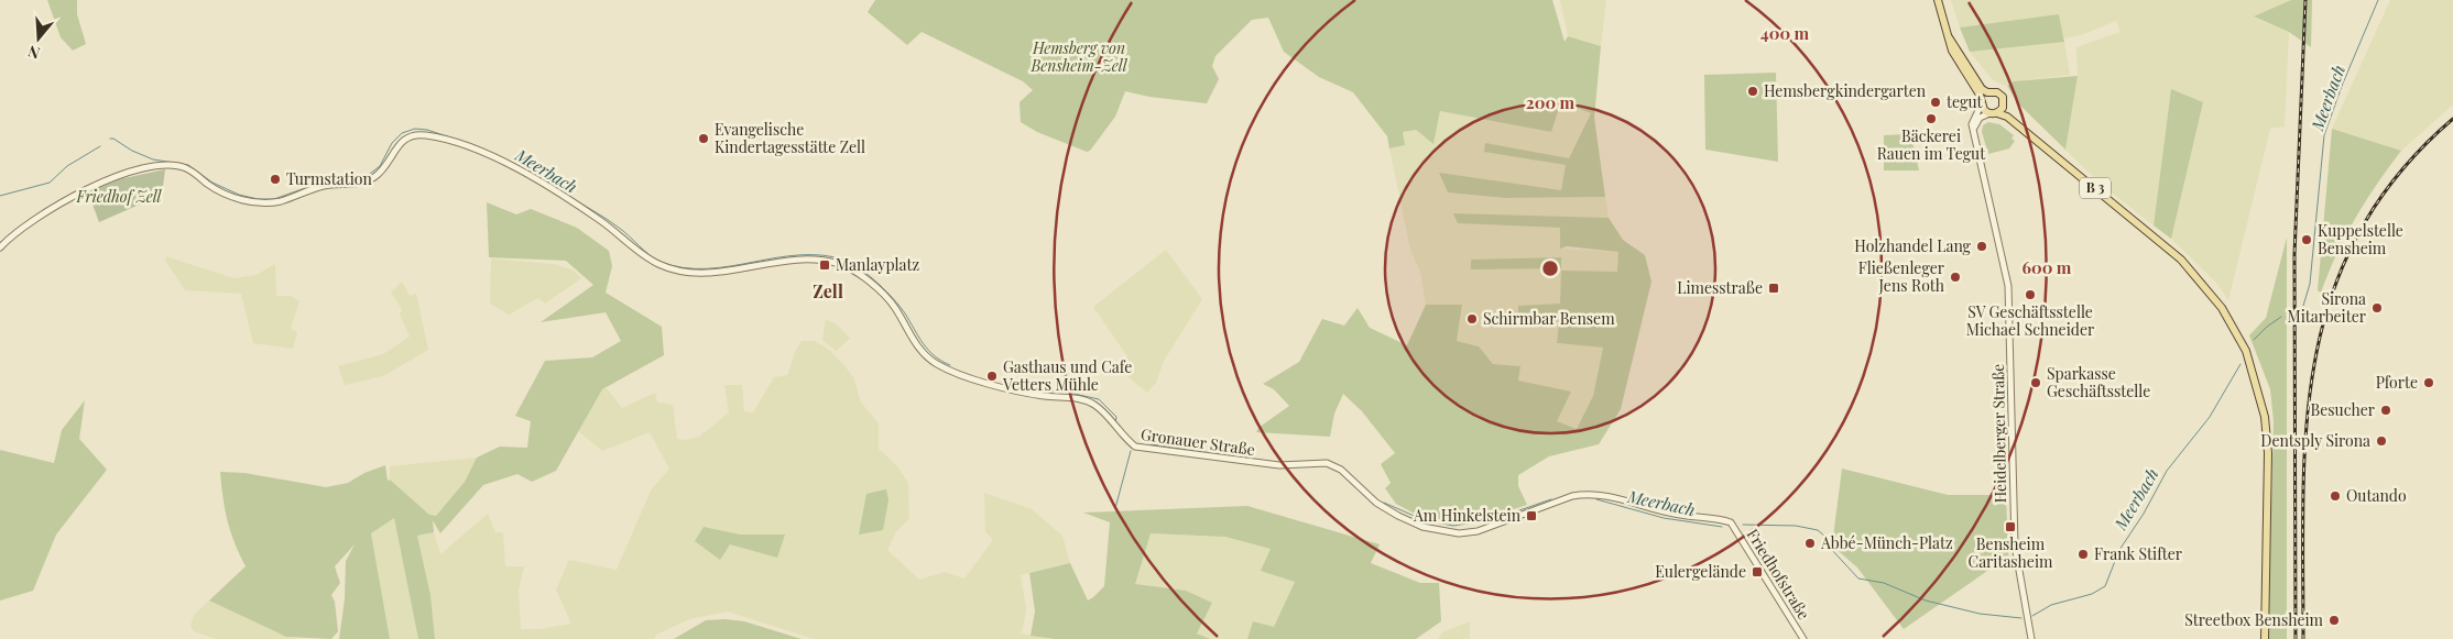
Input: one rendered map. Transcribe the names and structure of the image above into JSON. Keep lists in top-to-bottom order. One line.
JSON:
{"streets":{"main road":["B 3"],"street":["Heidelberger Straße","Gronauer Straße","Friedhofstraße"]},"crossings":[["Gronauer Straße","Friedhofstraße"]],"districts":["Zell"],"water":["Meerbach"],"parks":["Hemsberg von Bensheim-Zell","Friedhof Zell"],"places":{"other":["Hemsbergkindergarten","tegut","Bäckerei Rauen im Tegut","Evangelische Kindertagesstätte Zell","Turmstation","Kuppelstelle Bensheim","Holzhandel Lang","Fließenleger Jens Roth","SV Geschäftsstelle Michael Schneider","Sirona Mitarbeiter","Schirmbar Bensem","Gasthaus und Cafe Vetters Mühle","Sparkasse Geschäftsstelle","Pforte","Besucher","Dentsply Sirona","Outando","Abbé-Münch-Platz","Frank Stifter","Streetbox Bensheim"],"transit":["Manlayplatz","Limesstraße","Am Hinkelstein","Bensheim Caritasheim","Eulergelände"]},"north":"bottom","rings":["400 m","200 m","600 m"]}
